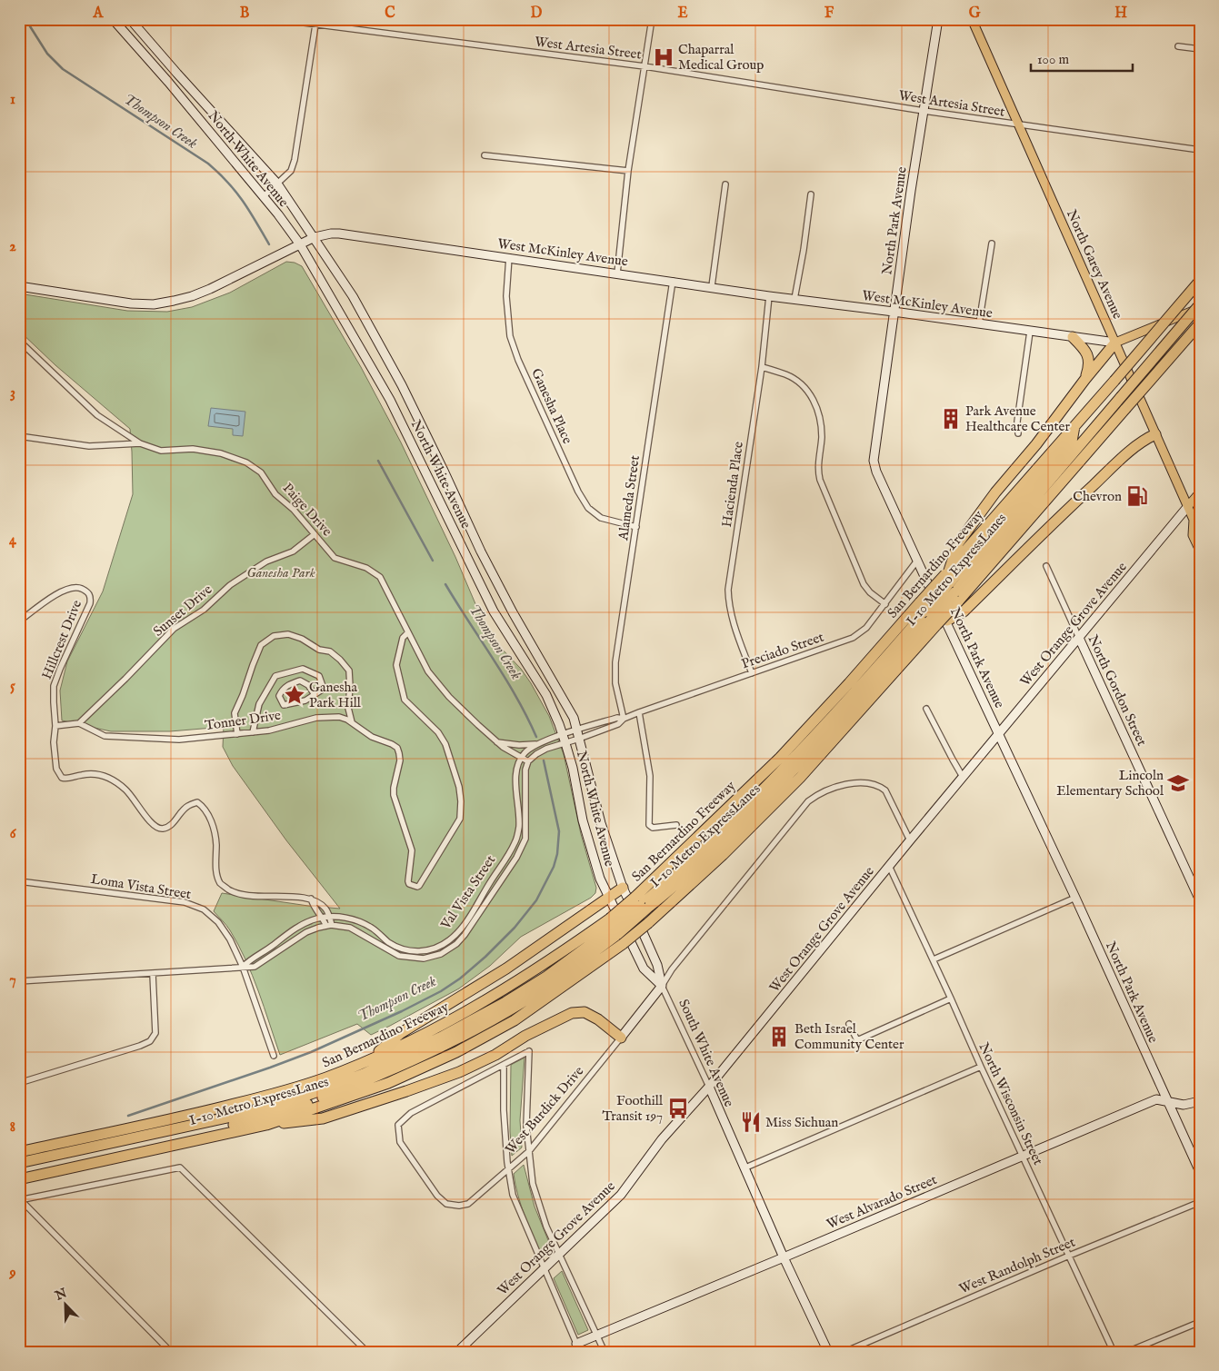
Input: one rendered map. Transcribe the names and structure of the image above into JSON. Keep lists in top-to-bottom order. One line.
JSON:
{"streets":{"highway":["San Bernardino Freeway","I-10 Metro ExpressLanes"],"main road":["North Garey Avenue"],"street":["West Artesia Street","North White Avenue","North Park Avenue","West McKinley Avenue","Ganesha Place","Hacienda Place","Alameda Street","Paige Drive","Sunset Drive","West Orange Grove Avenue","Hillcrest Drive","Preciado Street","North Gordon Street","Tonner Drive","Loma Vista Street","Val Vista Street","South White Avenue","North Wisconsin Street","West Burdick Drive","West Alvarado Street","West Randolph Street"]},"crossings":[["West Artesia Street","North Park Avenue"],["West Artesia Street","North Garey Avenue"],["North White Avenue","West McKinley Avenue"],["North White Avenue","Preciado Street"],["North White Avenue","South White Avenue"],["North White Avenue","West Burdick Drive"],["North Park Avenue","West McKinley Avenue"],["North Park Avenue","West Orange Grove Avenue"],["North Park Avenue","Preciado Street"],["North Park Avenue","West Alvarado Street"],["West McKinley Avenue","North Garey Avenue"],["West McKinley Avenue","Ganesha Place"],["West McKinley Avenue","Hacienda Place"],["West McKinley Avenue","Alameda Street"],["North Garey Avenue","West Orange Grove Avenue"],["Ganesha Place","Alameda Street"],["Hacienda Place","Preciado Street"],["Alameda Street","Preciado Street"],["Paige Drive","Sunset Drive"],["Paige Drive","Tonner Drive"],["Paige Drive","Val Vista Street"],["San Bernardino Freeway","I-10 Metro ExpressLanes"],["Sunset Drive","Tonner Drive"],["West Orange Grove Avenue","North Gordon Street"],["West Orange Grove Avenue","South White Avenue"],["West Orange Grove Avenue","North Wisconsin Street"],["Loma Vista Street","Val Vista Street"],["South White Avenue","West Burdick Drive"],["South White Avenue","West Alvarado Street"],["North Wisconsin Street","West Alvarado Street"],["North Wisconsin Street","West Randolph Street"]],"water":["Thompson Creek"],"parks":["Ganesha Park"],"places":{"hospital":["Chaparral Medical Group"],"building":["Park Avenue Healthcare Center","Beth Israel Community Center"],"fuel station":["Chevron"],"place":["Ganesha Park Hill"],"school or university":["Lincoln Elementary School"],"bus stop":["Foothill Transit 197"],"restaurant":["Miss Sichuan"]},"scale_bar":"100 m","north":"top left","grid":{"columns":["A","B","C","D","E","F","G","H"],"rows":["1","2","3","4","5","6","7","8","9"]}}
